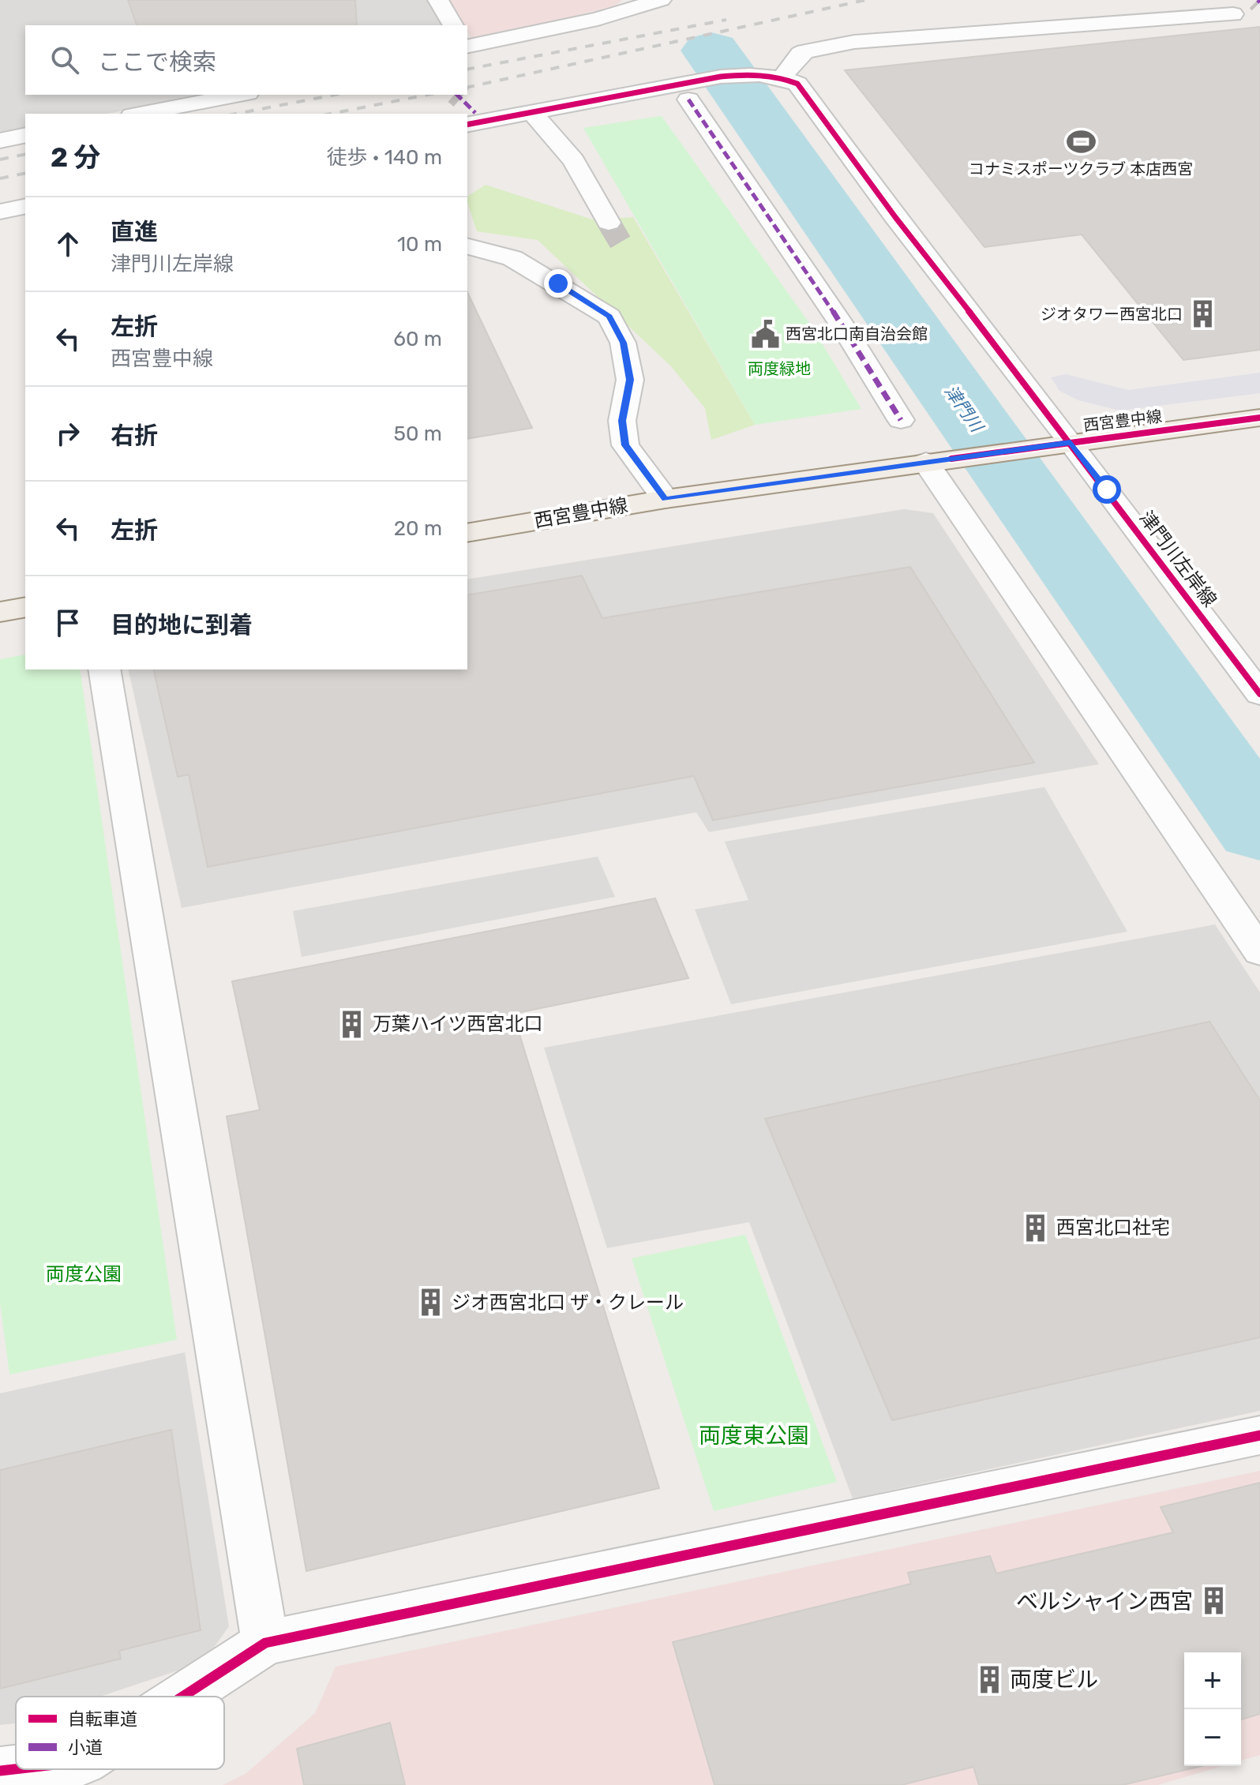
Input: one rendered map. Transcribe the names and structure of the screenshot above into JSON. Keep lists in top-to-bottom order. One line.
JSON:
{"streets":{"main road":["西宮豊中線"],"street":["津門川左岸線"]},"crossings":[["西宮豊中線","津門川左岸線"]],"water":["津門川"],"parks":["両度緑地","両度公園","両度東公園"],"places":{"sports":["コナミスポーツクラブ 本店西宮"],"building":["ジオタワー西宮北口","万葉ハイツ西宮北口","西宮北口社宅","ジオ西宮北口 ザ・クレール","ベルシャイン西宮","両度ビル"],"public building":["西宮北口南自治会館"]},"legend":["自転車道","小道"],"page":{"search":"ここで検索","heading":["2 分","徒歩 · 140 m"],"list":[["直進","津門川左岸線","10 m"],["左折","西宮豊中線","60 m"],["右折","50 m"],["左折","20 m"],"目的地に到着"],"map_buttons":["+","−"]}}
